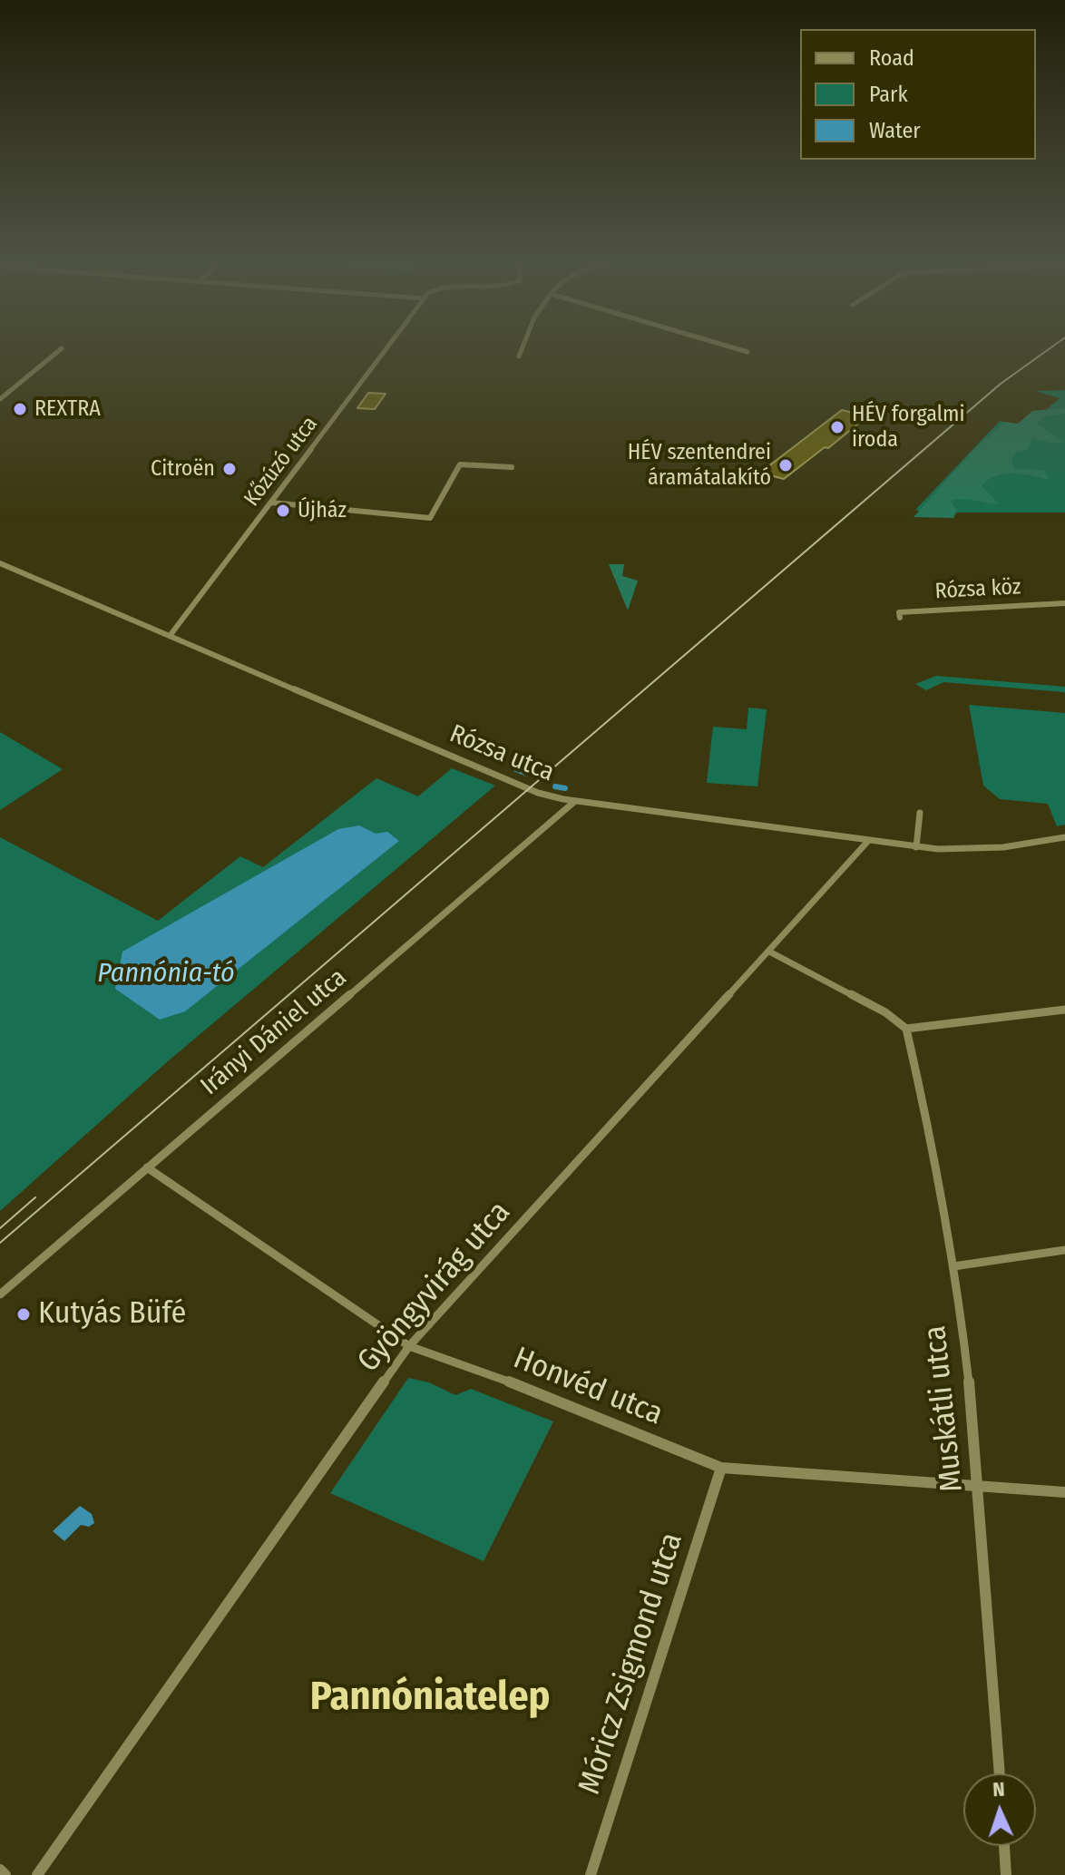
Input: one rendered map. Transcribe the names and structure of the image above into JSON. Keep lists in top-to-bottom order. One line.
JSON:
{"streets":{"street":["Kőzúzó utca","Rózsa köz","Rózsa utca","Irányi Dániel utca","Gyöngyvirág utca","Honvéd utca","Muskátli utca","Móricz Zsigmond utca"]},"crossings":[["Kőzúzó utca","Rózsa utca"],["Rózsa utca","Irányi Dániel utca"],["Rózsa utca","Gyöngyvirág utca"],["Irányi Dániel utca","Honvéd utca"],["Gyöngyvirág utca","Honvéd utca"],["Honvéd utca","Muskátli utca"],["Honvéd utca","Móricz Zsigmond utca"]],"districts":["Pannóniatelep"],"water":["Pannónia-tó"],"places":["REXTRA","HÉV forgalmi iroda","HÉV szentendrei áramátalakító","Citroën","Újház","Kutyás Büfé"],"legend":["Road","Park","Water"],"north":"top"}
